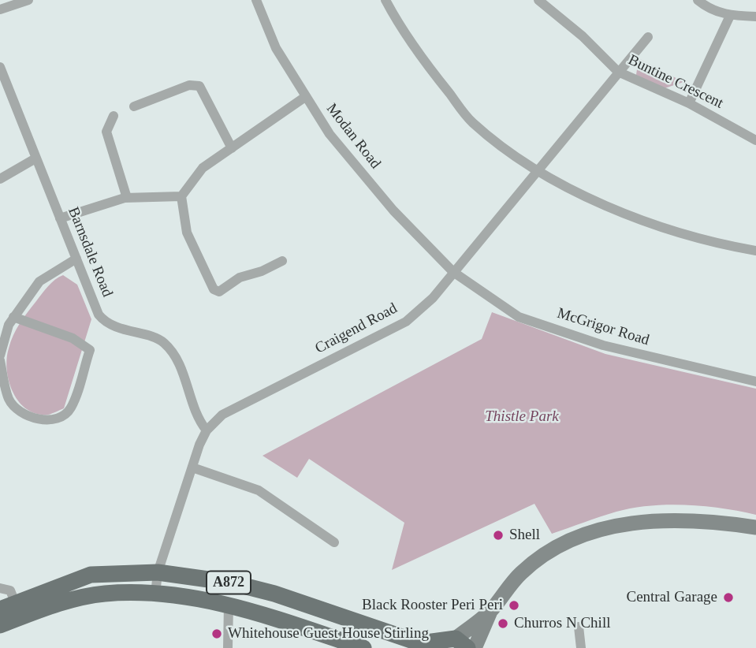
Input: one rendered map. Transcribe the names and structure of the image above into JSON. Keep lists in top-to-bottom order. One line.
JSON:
{"streets":{"main road":["A872"],"street":["Buntine Crescent","Modan Road","Barnsdale Road","McGrigor Road","Craigend Road"]},"crossings":[["Buntine Crescent","Craigend Road"],["Modan Road","McGrigor Road"],["Modan Road","Craigend Road"],["Barnsdale Road","Craigend Road"],["McGrigor Road","Craigend Road"]],"parks":["Thistle Park"],"places":["Shell","Central Garage","Black Rooster Peri Peri","Churros N Chill","Whitehouse Guest House Stirling"]}
